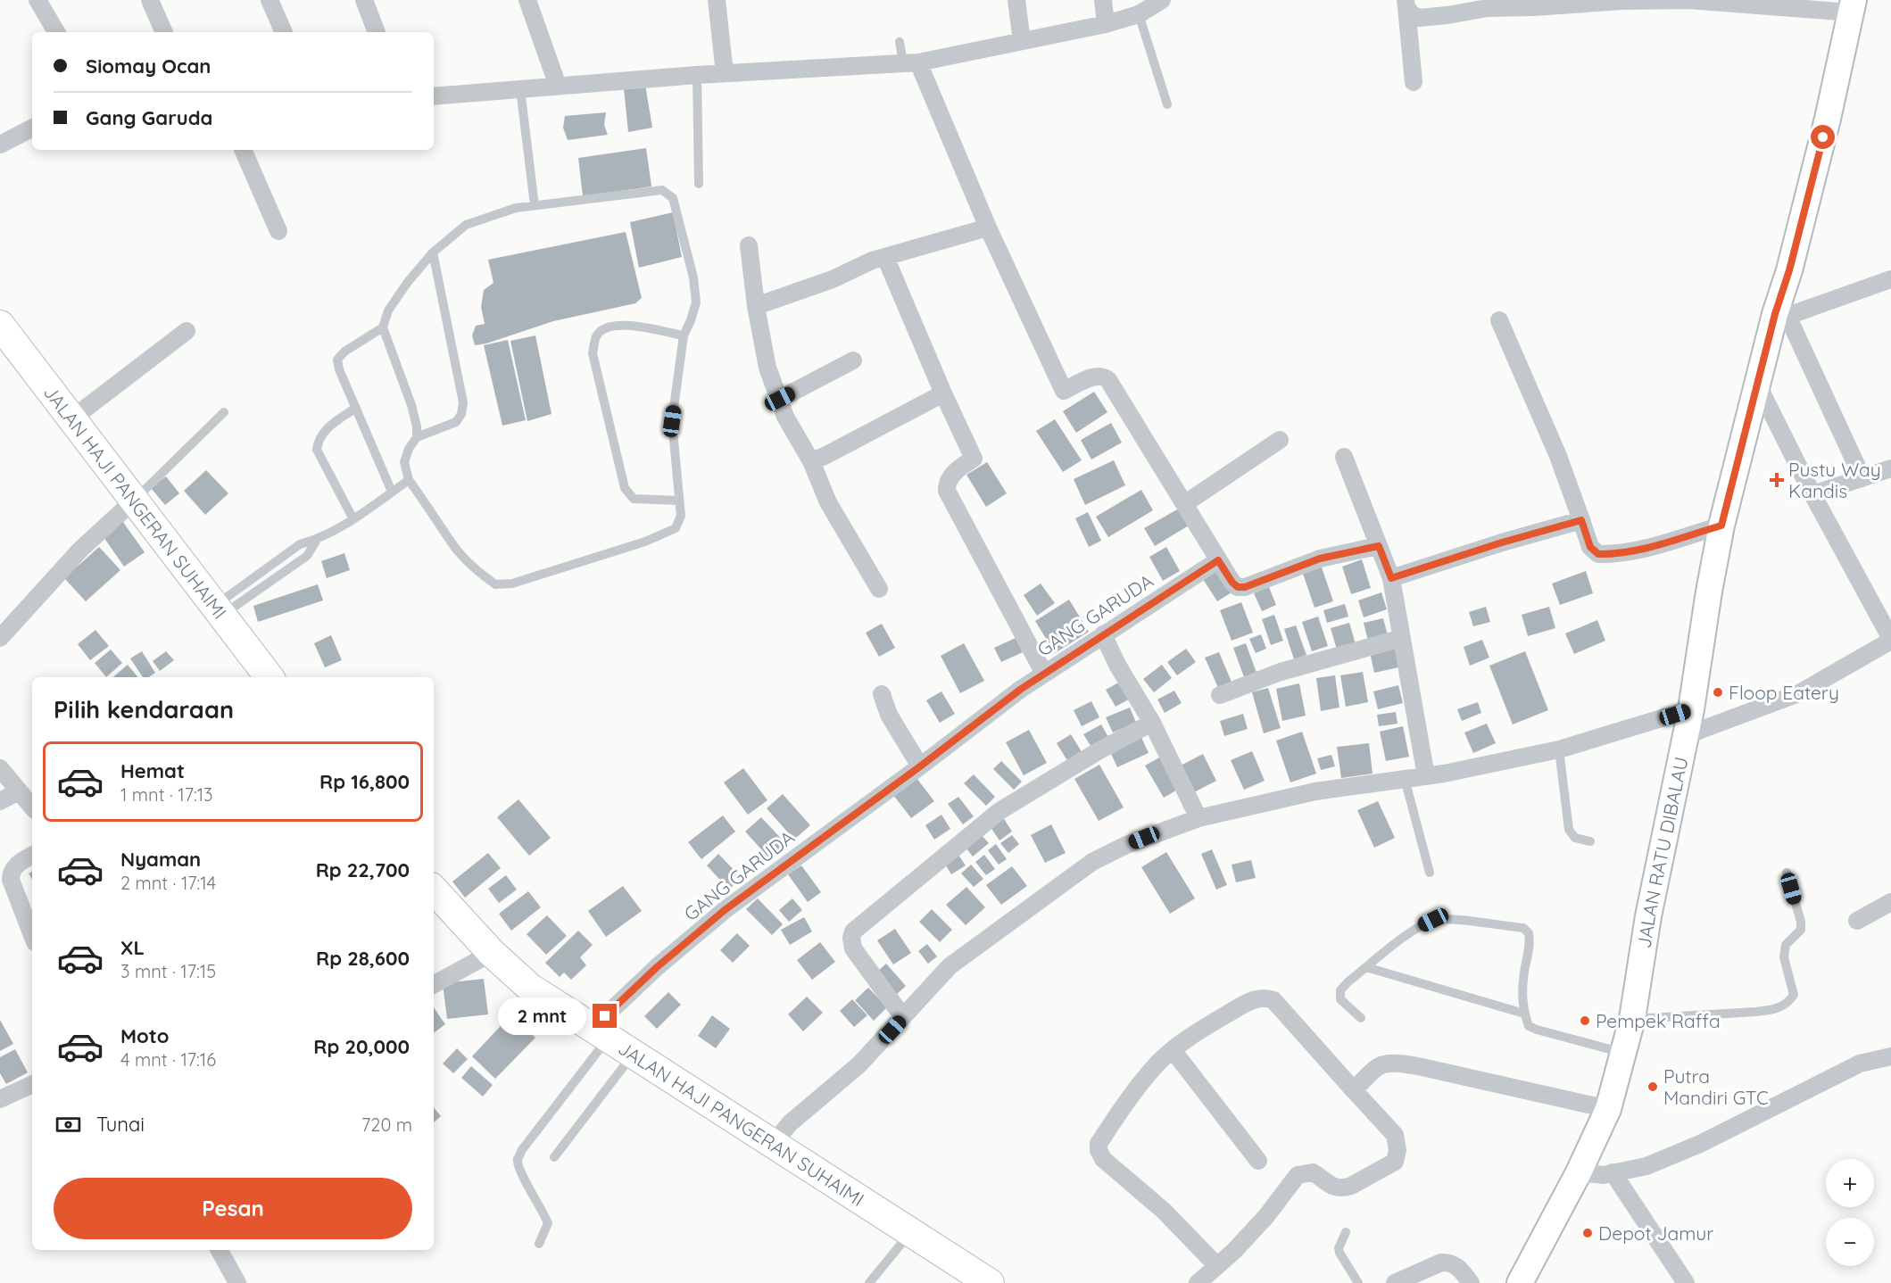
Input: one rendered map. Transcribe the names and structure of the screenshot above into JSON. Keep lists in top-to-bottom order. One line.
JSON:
{"streets":{"main road":["JALAN HAJI PANGERAN SUHAIMI","JALAN RATU DIBALAU"],"street":["GANG GARUDA"]},"crossings":[["JALAN HAJI PANGERAN SUHAIMI","GANG GARUDA"]],"places":{"health":["Pustu Way Kandis"],"other":["Floop Eatery","Pempek Raffa","Putra Mandiri GTC","Depot Jamur"]},"page":{"banner":["Siomay Ocan","Gang Garuda"],"heading":"Pilih kendaraan","list":[{"name":"Hemat","note":"1 mnt · 17:13","value":"Rp 16,800"},{"name":"Nyaman","note":"2 mnt · 17:14","value":"Rp 22,700"},{"name":"XL","note":"3 mnt · 17:15","value":"Rp 28,600"},{"name":"Moto","note":"4 mnt · 17:16","value":"Rp 20,000"}],"bubble":"2 mnt","pay":["Tunai","720 m"],"map_buttons":["+","−"],"buttons":"Pesan"}}
